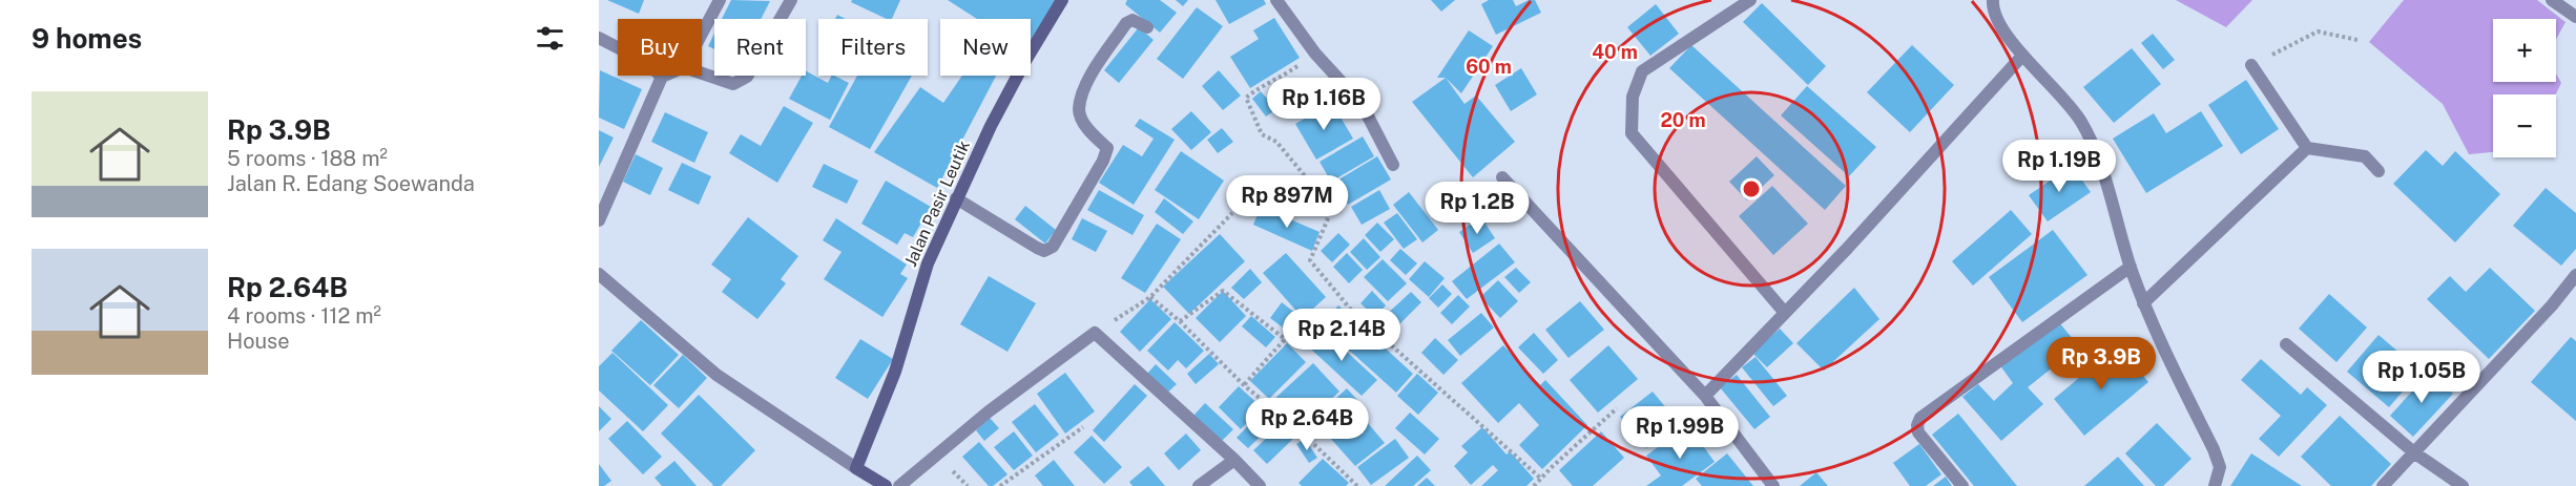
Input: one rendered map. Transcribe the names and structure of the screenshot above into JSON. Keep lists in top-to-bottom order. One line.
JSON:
{"streets":{"street":["Jalan Pasir Leutik"]},"page":{"heading":"9 homes","map_buttons":["+","−"],"chip":["Buy","Rent","Filters","New"],"list":[{"name":"Rp 3.9B","note":"5 rooms · 188 m² · Jalan R. Edang Soewanda"},{"name":"Rp 2.64B","note":"4 rooms · 112 m² · House"}],"price":["Rp 1.16B","Rp 1.19B","Rp 897M","Rp 1.2B","Rp 2.14B","Rp 3.9B","Rp 1.05B","Rp 2.64B","Rp 1.99B"]},"rings":["40 m","60 m","20 m"]}
